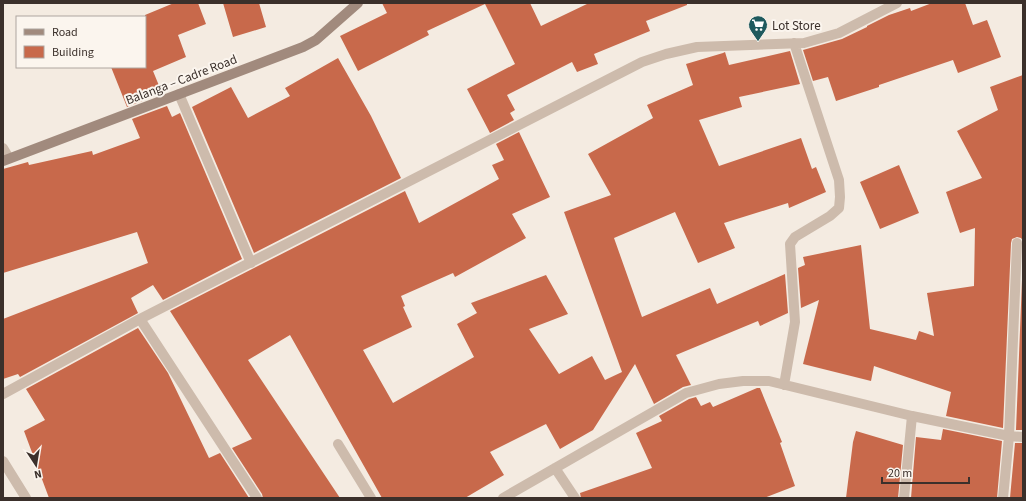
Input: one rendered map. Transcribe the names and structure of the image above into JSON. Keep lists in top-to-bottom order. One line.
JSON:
{"streets":{"street":["Balanga – Cadre Road"]},"places":{"supermarket":["Lot Store"]},"legend":["Road","Building"],"scale_bar":"20 m","north":"bottom"}
